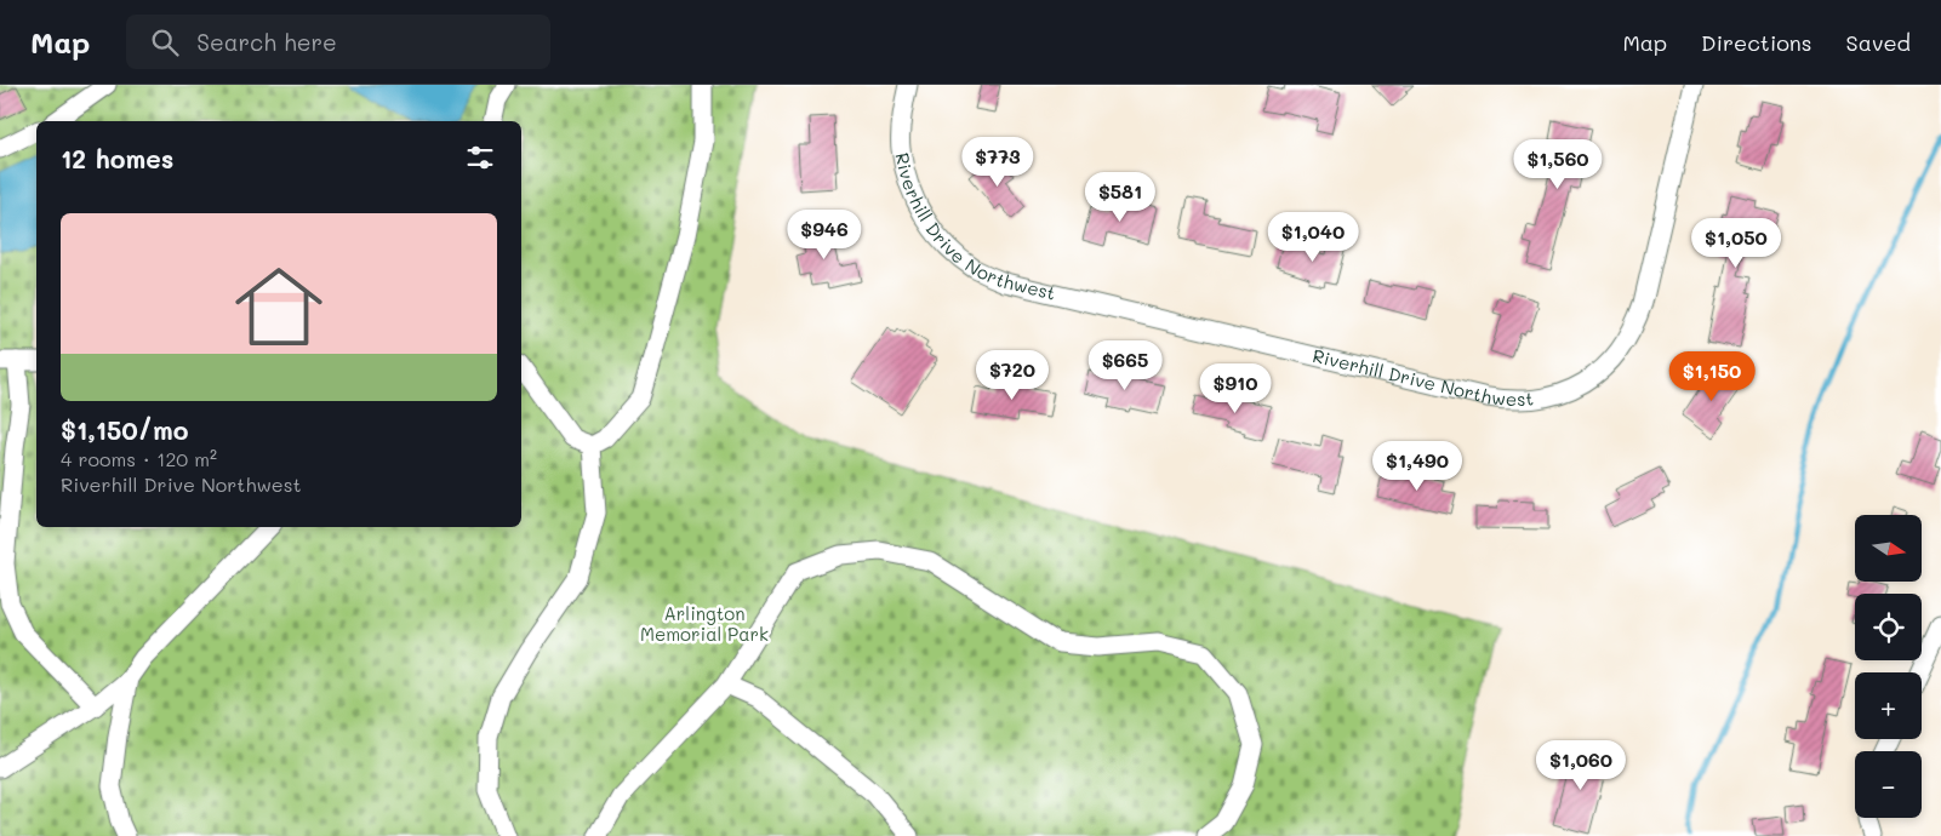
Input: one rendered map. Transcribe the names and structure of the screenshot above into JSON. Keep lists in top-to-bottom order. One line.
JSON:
{"streets":{"street":["Riverhill Drive Northwest"]},"parks":["Arlington Memorial Park"],"north":"right","page":{"header":"Map","search":"Search here","nav":["Map","Directions","Saved"],"heading":"12 homes","price":["$773","$1,560","$581","$946","$1,040","$1,050","$665","$720","$1,150","$910","$1,490","$1,060"],"list":[{"name":"$1,150/mo","note":"4 rooms · 120 m² · Riverhill Drive Northwest"}],"map_buttons":["+","−"]}}
